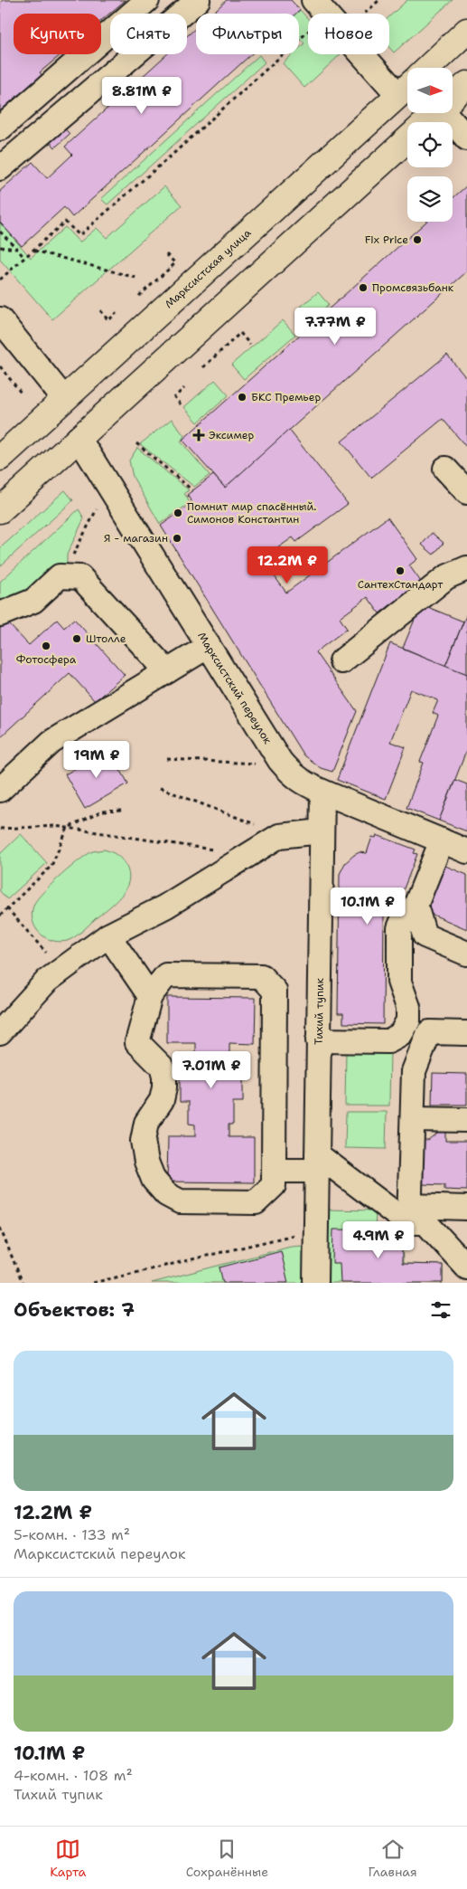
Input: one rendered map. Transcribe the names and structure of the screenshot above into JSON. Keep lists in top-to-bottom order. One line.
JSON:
{"streets":{"main road":["Марксистская улица"],"street":["Марксистский переулок","Тихий тупик"]},"crossings":[["Марксистский переулок","Тихий тупик"]],"places":{"other":["Fix Price","Промсвязьбанк","БКС Премьер","Помнит мир спасённый. Симонов Константин","Я - магазин","СантехСтандарт","Штолле","Фотосфера"],"health":["Эксимер"]},"north":"right","page":{"chip":["Купить","Снять","Фильтры","Новое"],"price":["8.81M ₽","7.77M ₽","12.2M ₽","19M ₽","10.1M ₽","7.01M ₽","4.9M ₽"],"heading":"Объектов: 7","list":[{"name":"12.2M ₽","note":"5-комн. · 133 m² · Марксистский переулок"},{"name":"10.1M ₽","note":"4-комн. · 108 m² · Тихий тупик"}],"tabs":["Карта","Сохранённые","Главная"]}}
